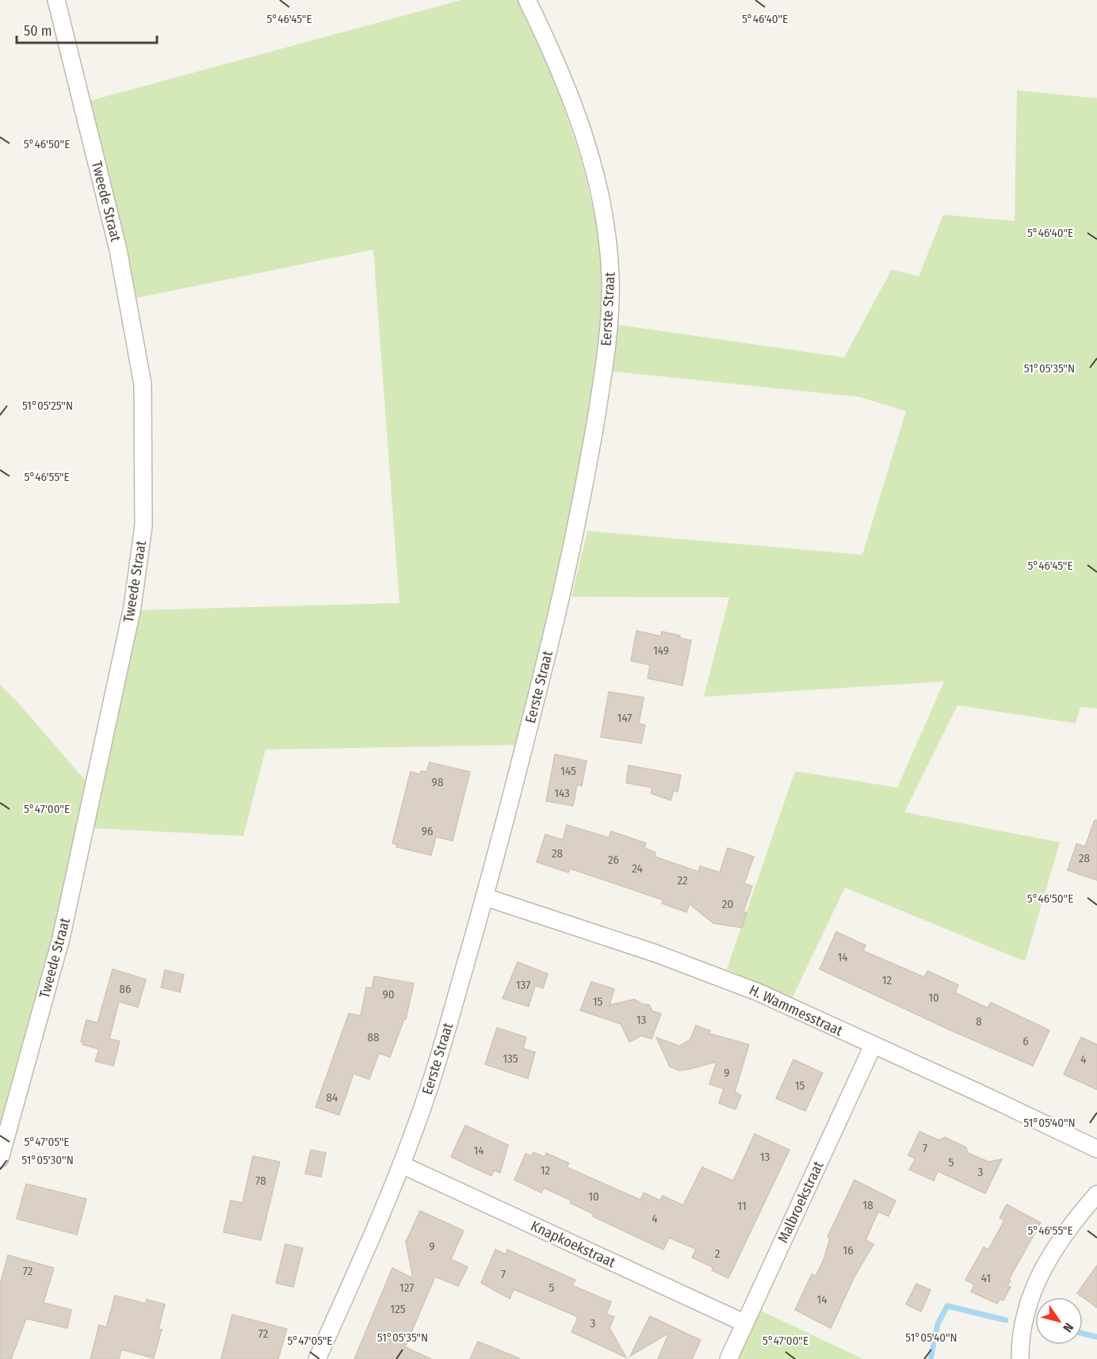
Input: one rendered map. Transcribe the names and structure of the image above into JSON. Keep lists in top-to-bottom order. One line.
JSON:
{"streets":{"street":["Tweede Straat","Eerste Straat","H. Wammesstraat","Malbroekstraat","Knapkoekstraat"]},"crossings":[["Eerste Straat","H. Wammesstraat"],["Eerste Straat","Knapkoekstraat"],["H. Wammesstraat","Malbroekstraat"],["Malbroekstraat","Knapkoekstraat"]],"house_numbers":["149","147","145","98","143","96","28","28","26","24","22","20","14","12","137","86","90","10","15","13","8","88","6","135","4","9","15","84","7","14","13","5","12","3","78","10","18","11","4","9","16","2","72","7","41","127","5","14","125","3","72"],"scale_bar":"50 m","north":"bottom right","coordinates":["5°46'45\"E","5°46'40\"E","5°46'50\"E","51°05'35\"N","51°05'25\"N","5°46'55\"E","5°47'00\"E","51°05'40\"N","5°47'05\"E","51°05'30\"N"]}
